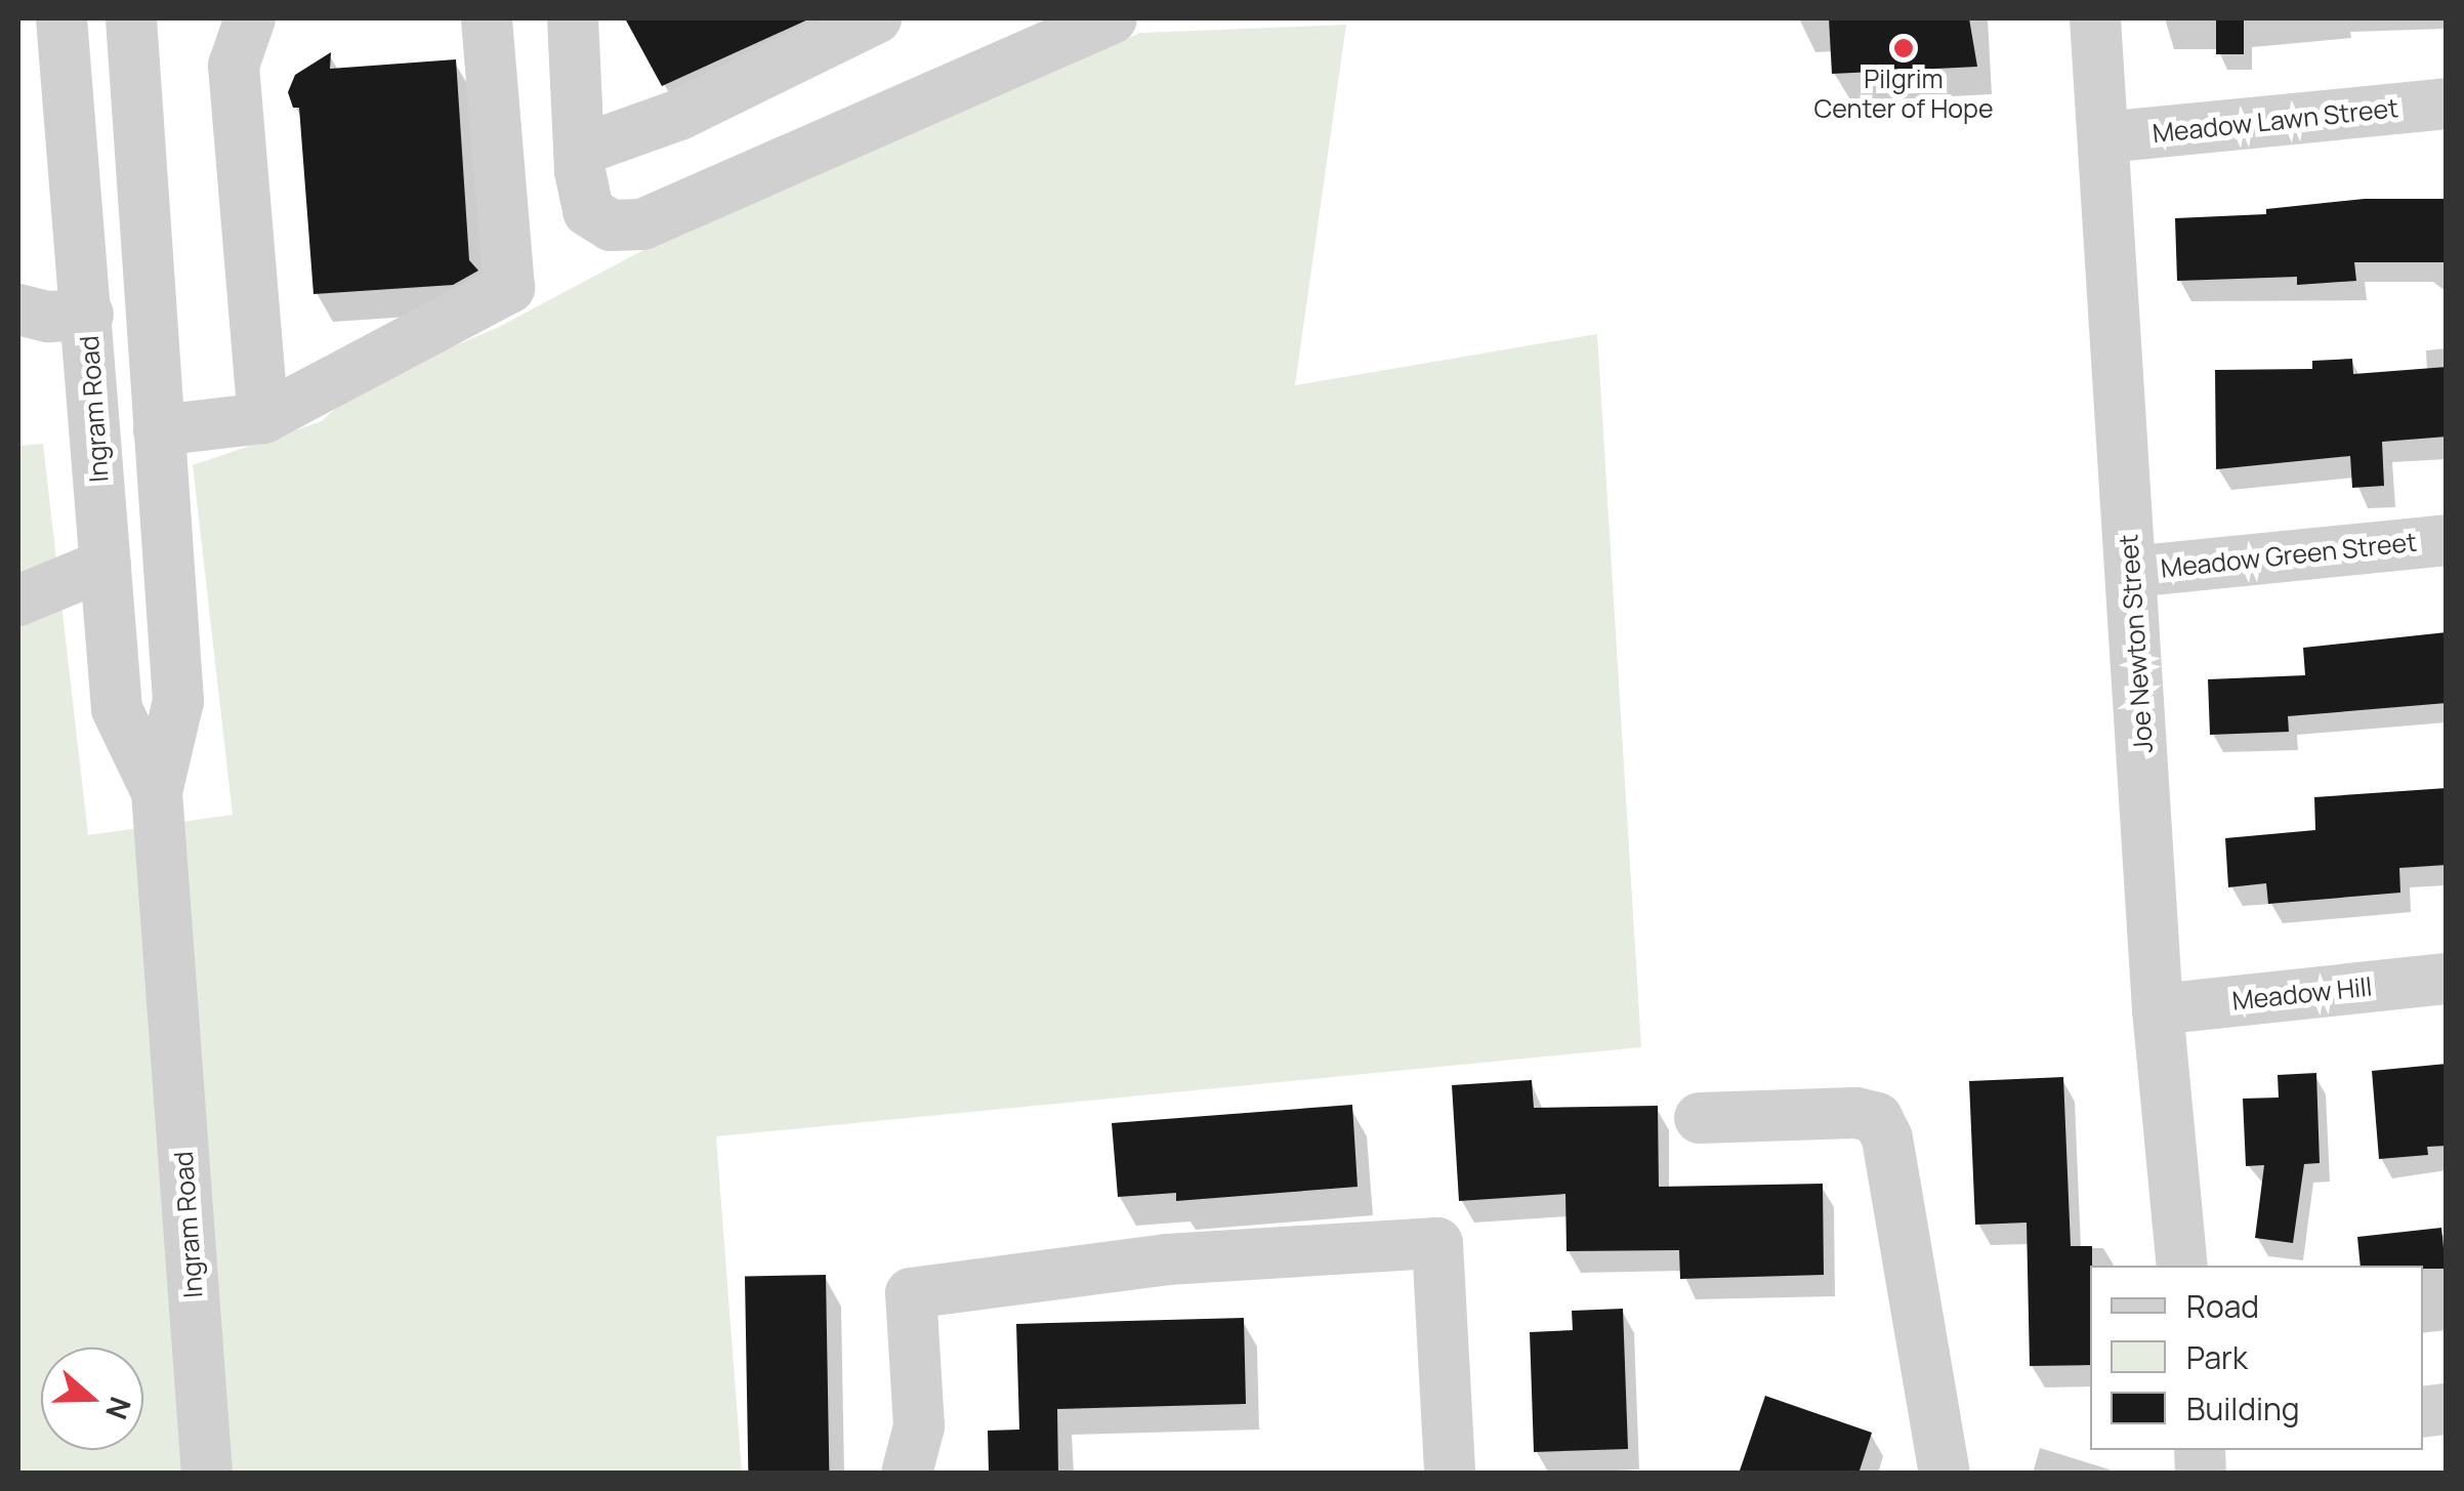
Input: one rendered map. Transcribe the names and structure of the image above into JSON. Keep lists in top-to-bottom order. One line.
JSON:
{"streets":{"street":["Meadow Lawn Street","Ingram Road","Meadow Green Street","Joe Newton Street","Meadow Hill"]},"crossings":[["Meadow Lawn Street","Joe Newton Street"],["Meadow Green Street","Joe Newton Street"],["Joe Newton Street","Meadow Hill"]],"places":["Pilgrim Center of Hope"],"legend":["Road","Park","Building"],"north":"right"}
